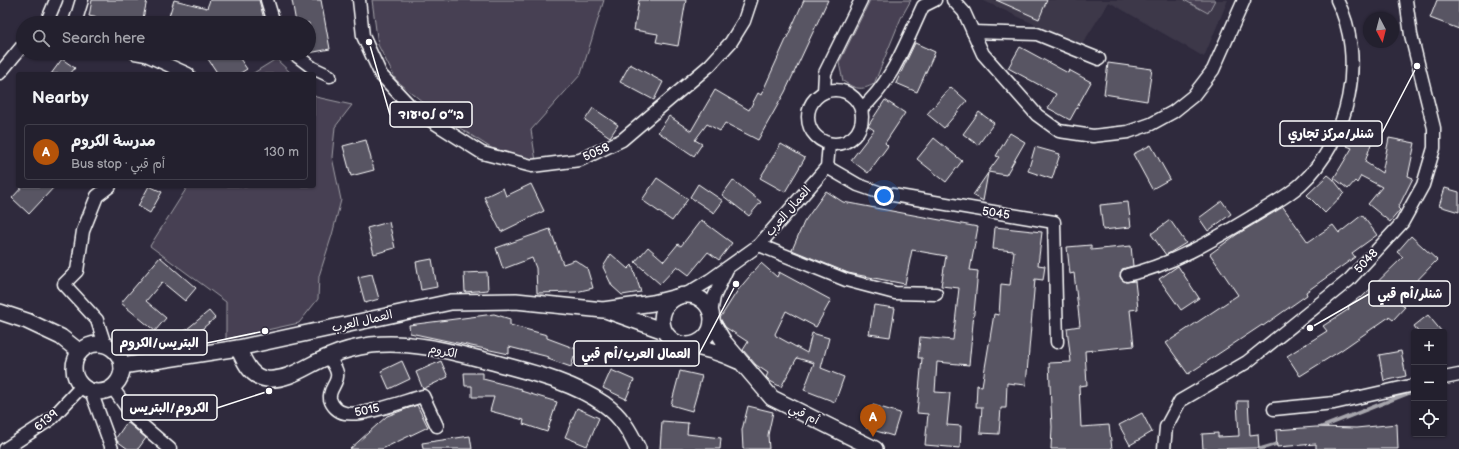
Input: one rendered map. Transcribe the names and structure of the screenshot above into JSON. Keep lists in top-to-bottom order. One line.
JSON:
{"streets":{"street":["5058","العمال العرب","5045","5048","الكروم","5015","أم قبي","6139"]},"crossings":[["العمال العرب","5045"],["العمال العرب","الكروم"],["العمال العرب","أم قبي"],["العمال العرب","6139"],["الكروم","5015"]],"places":["בי״ס לסיעוד","شنلر/مركز تجاري","العمال العرب/أم قبي","شنلر/أم قبي","البتريس/الكروم","الكروم/البتريس"],"north":"bottom","page":{"search":"Search here","heading":"Nearby","list":[{"mark":"A","name":"مدرسة الكروم","note":"Bus stop · أم قبي","value":"130 m"}],"map_buttons":["+","−"],"pins":"A"}}
